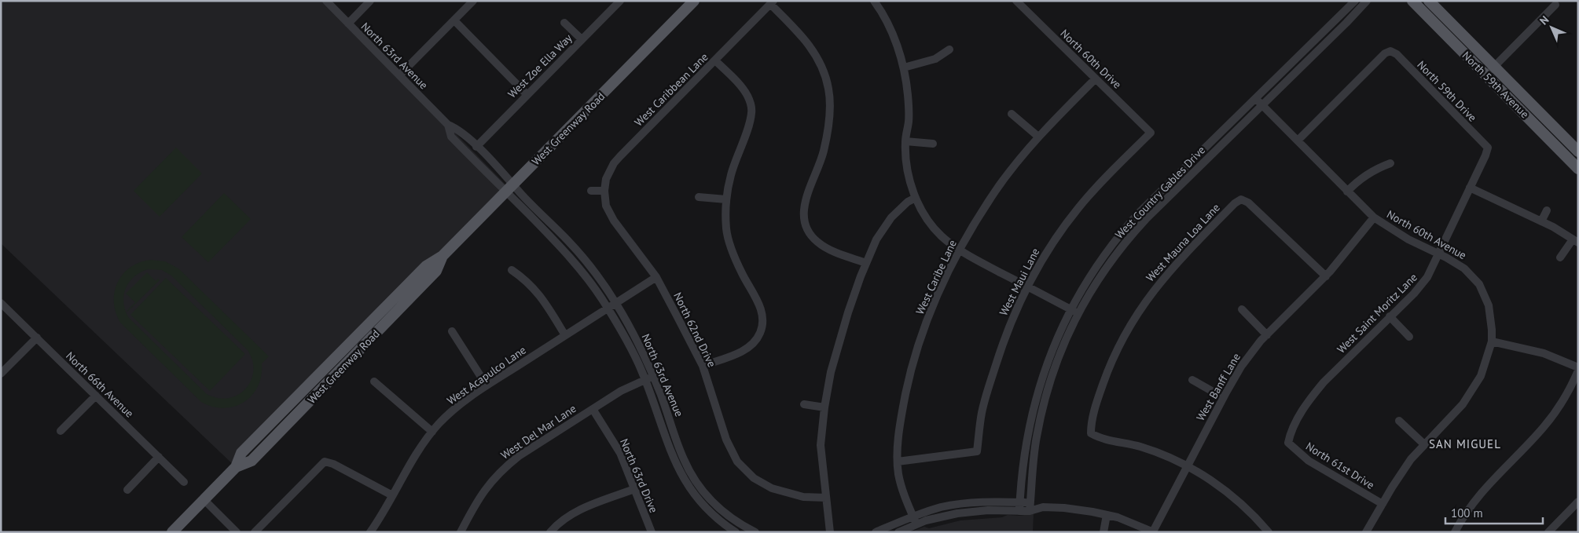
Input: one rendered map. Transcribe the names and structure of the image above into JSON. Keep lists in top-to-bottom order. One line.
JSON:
{"streets":{"main road":["North 59th Avenue","West Greenway Road"],"street":["North 63rd Avenue","North 60th Drive","West Zoe Ella Way","West Caribbean Lane","North 59th Drive","West Country Gables Drive","North 60th Avenue","West Mauna Loa Lane","West Caribe Lane","West Maui Lane","West Saint Moritz Lane","North 62nd Drive","West Acapulco Lane","North 66th Avenue","West Banff Lane","West Del Mar Lane","North 61st Drive","North 63rd Drive"]},"crossings":[["North 63rd Avenue","West Zoe Ella Way"],["North 63rd Avenue","West Greenway Road"],["North 63rd Avenue","West Acapulco Lane"],["North 63rd Avenue","West Del Mar Lane"],["North 60th Drive","West Caribe Lane"],["North 60th Drive","West Maui Lane"],["West Caribbean Lane","North 62nd Drive"],["North 59th Drive","North 60th Avenue"],["North 59th Drive","West Saint Moritz Lane"],["West Country Gables Drive","North 60th Avenue"],["North 60th Avenue","West Saint Moritz Lane"],["North 60th Avenue","West Banff Lane"],["North 60th Avenue","North 61st Drive"],["West Mauna Loa Lane","West Banff Lane"],["West Caribe Lane","West Maui Lane"],["West Saint Moritz Lane","North 61st Drive"],["North 62nd Drive","West Acapulco Lane"],["West Del Mar Lane","North 63rd Drive"]],"districts":["SAN MIGUEL"],"scale_bar":"100 m","north":"top left"}
